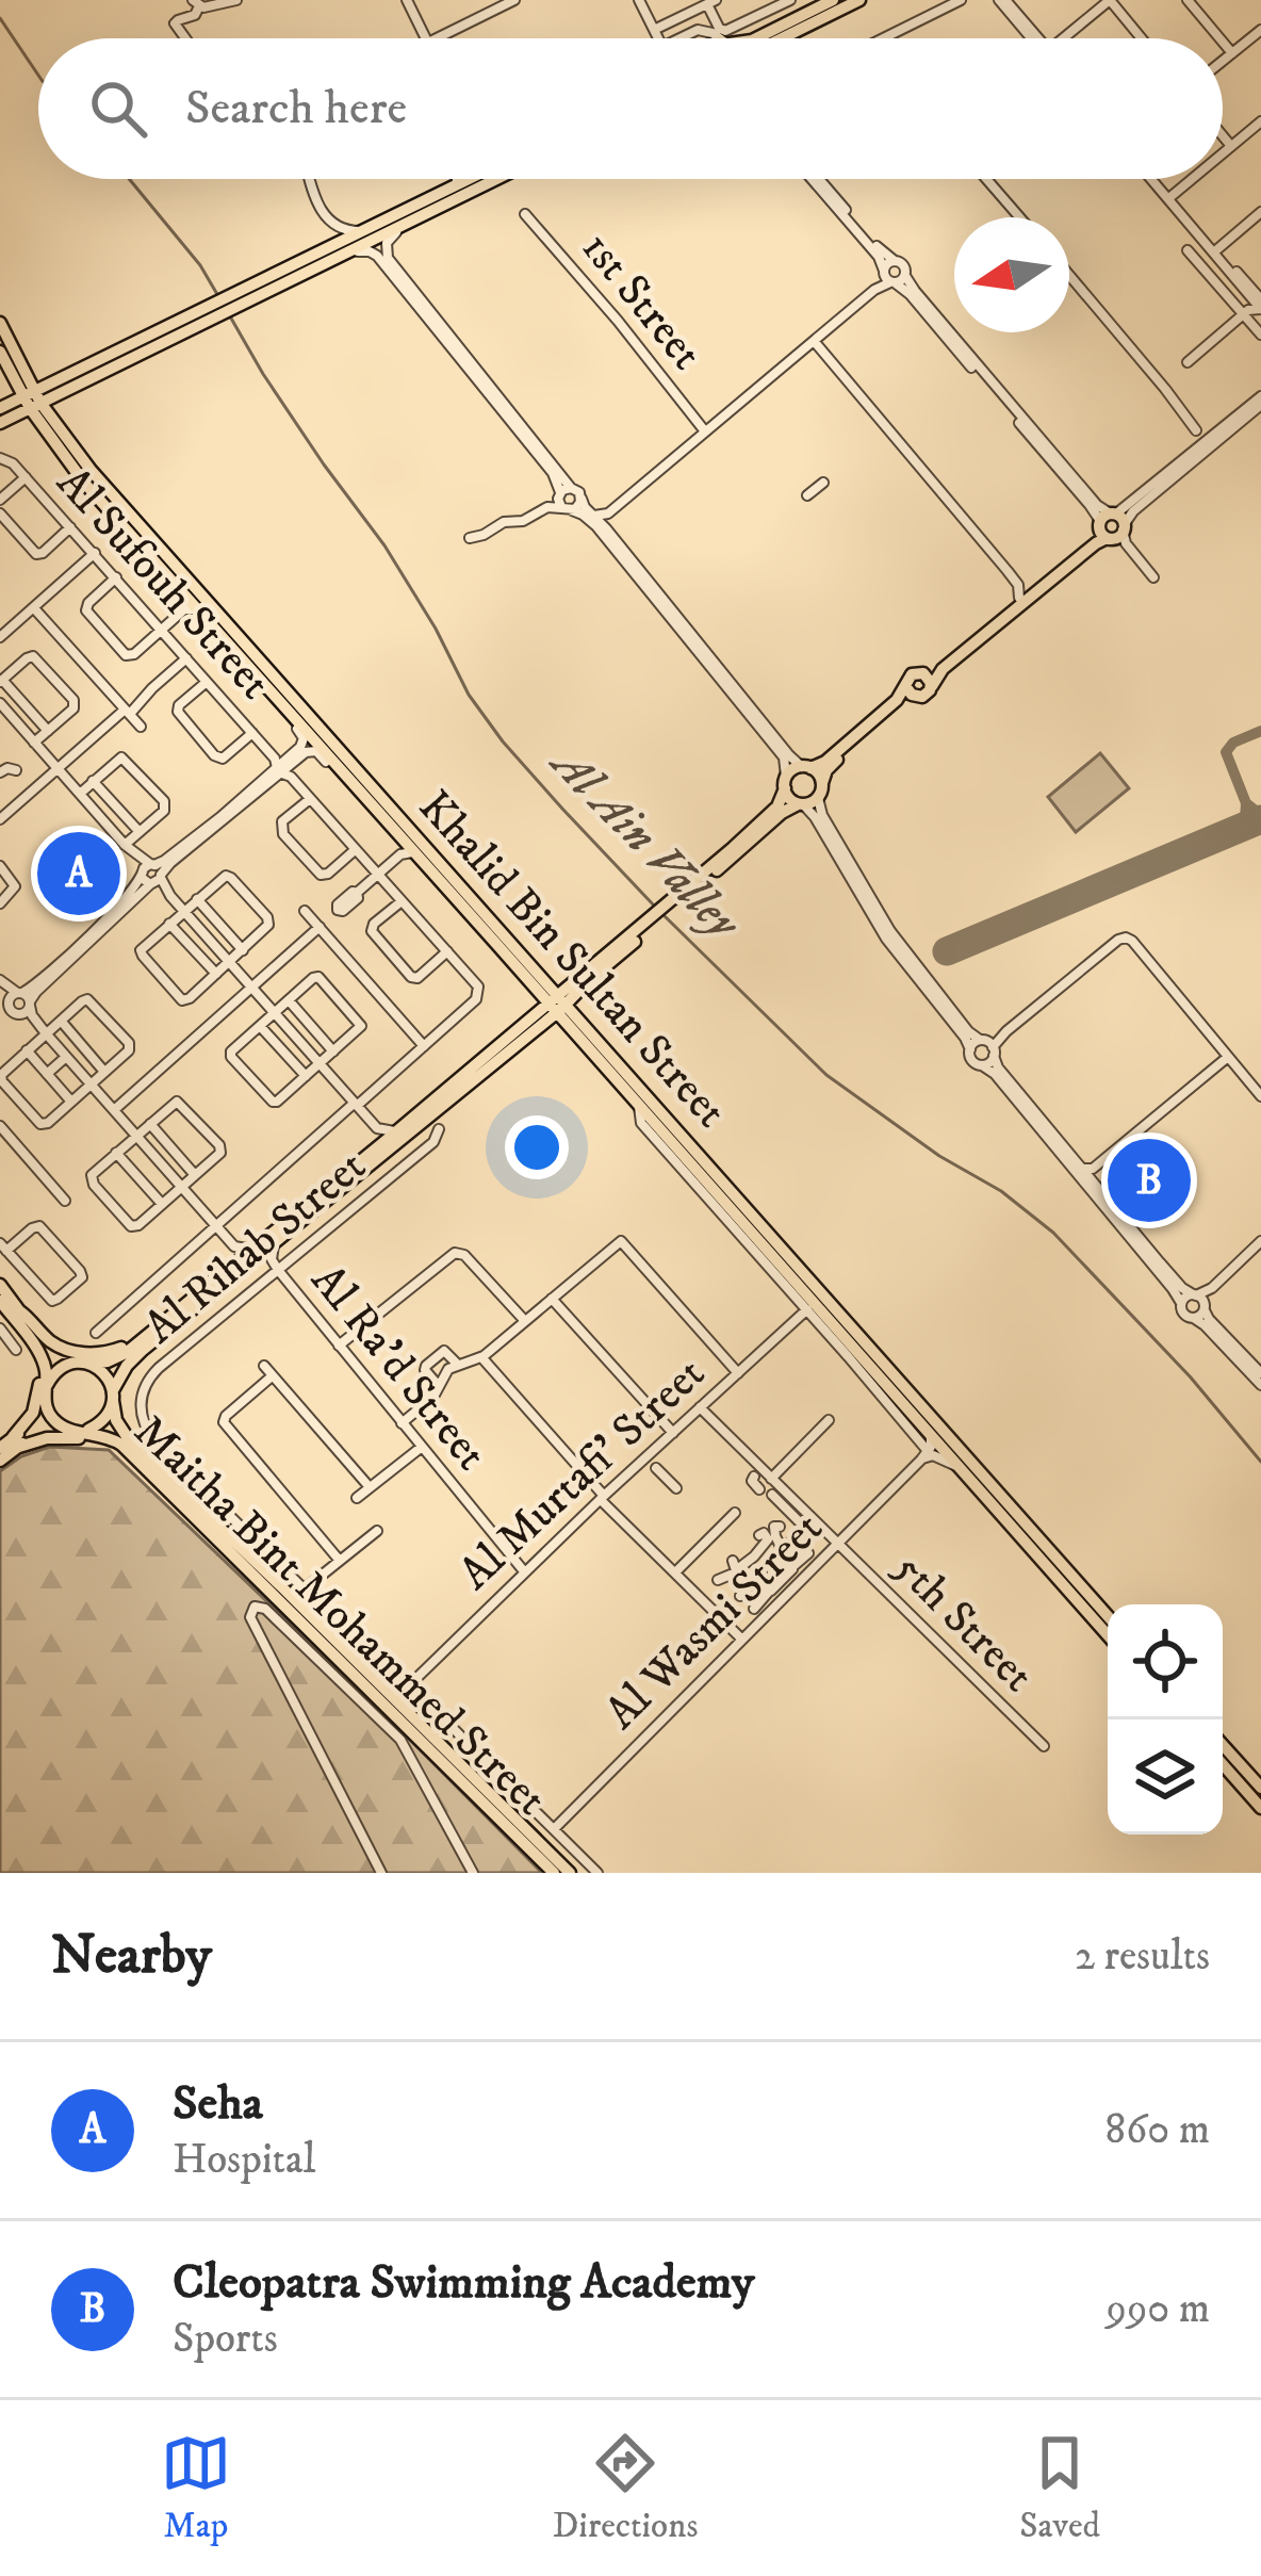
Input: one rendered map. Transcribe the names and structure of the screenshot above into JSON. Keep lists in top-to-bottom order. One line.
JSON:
{"streets":{"main road":["Khalid Bin Sultan Street","Maitha Bint Mohammed Street"],"street":["1st Street","Al Sufouh Street","Al Rihab Street","Al Ra'd Street","Al Murtafi' Street","Al Wasmi Street","5th Street"]},"crossings":[["Al Rihab Street","Al Ra'd Street"],["Al Rihab Street","Al Murtafi' Street"],["Al Rihab Street","Maitha Bint Mohammed Street"],["Al Rihab Street","Al Wasmi Street"],["Al Ra'd Street","Al Murtafi' Street"],["Al Murtafi' Street","5th Street"],["Al Wasmi Street","5th Street"]],"water":["Al Ain Valley"],"north":"left","page":{"search":"Search here","pins":["A","B"],"heading":["Nearby","2 results"],"list":[{"mark":"A","name":"Seha","note":"Hospital","value":"860 m"},{"mark":"B","name":"Cleopatra Swimming Academy","note":"Sports","value":"990 m"}],"nav":["Map","Directions","Saved"]}}
